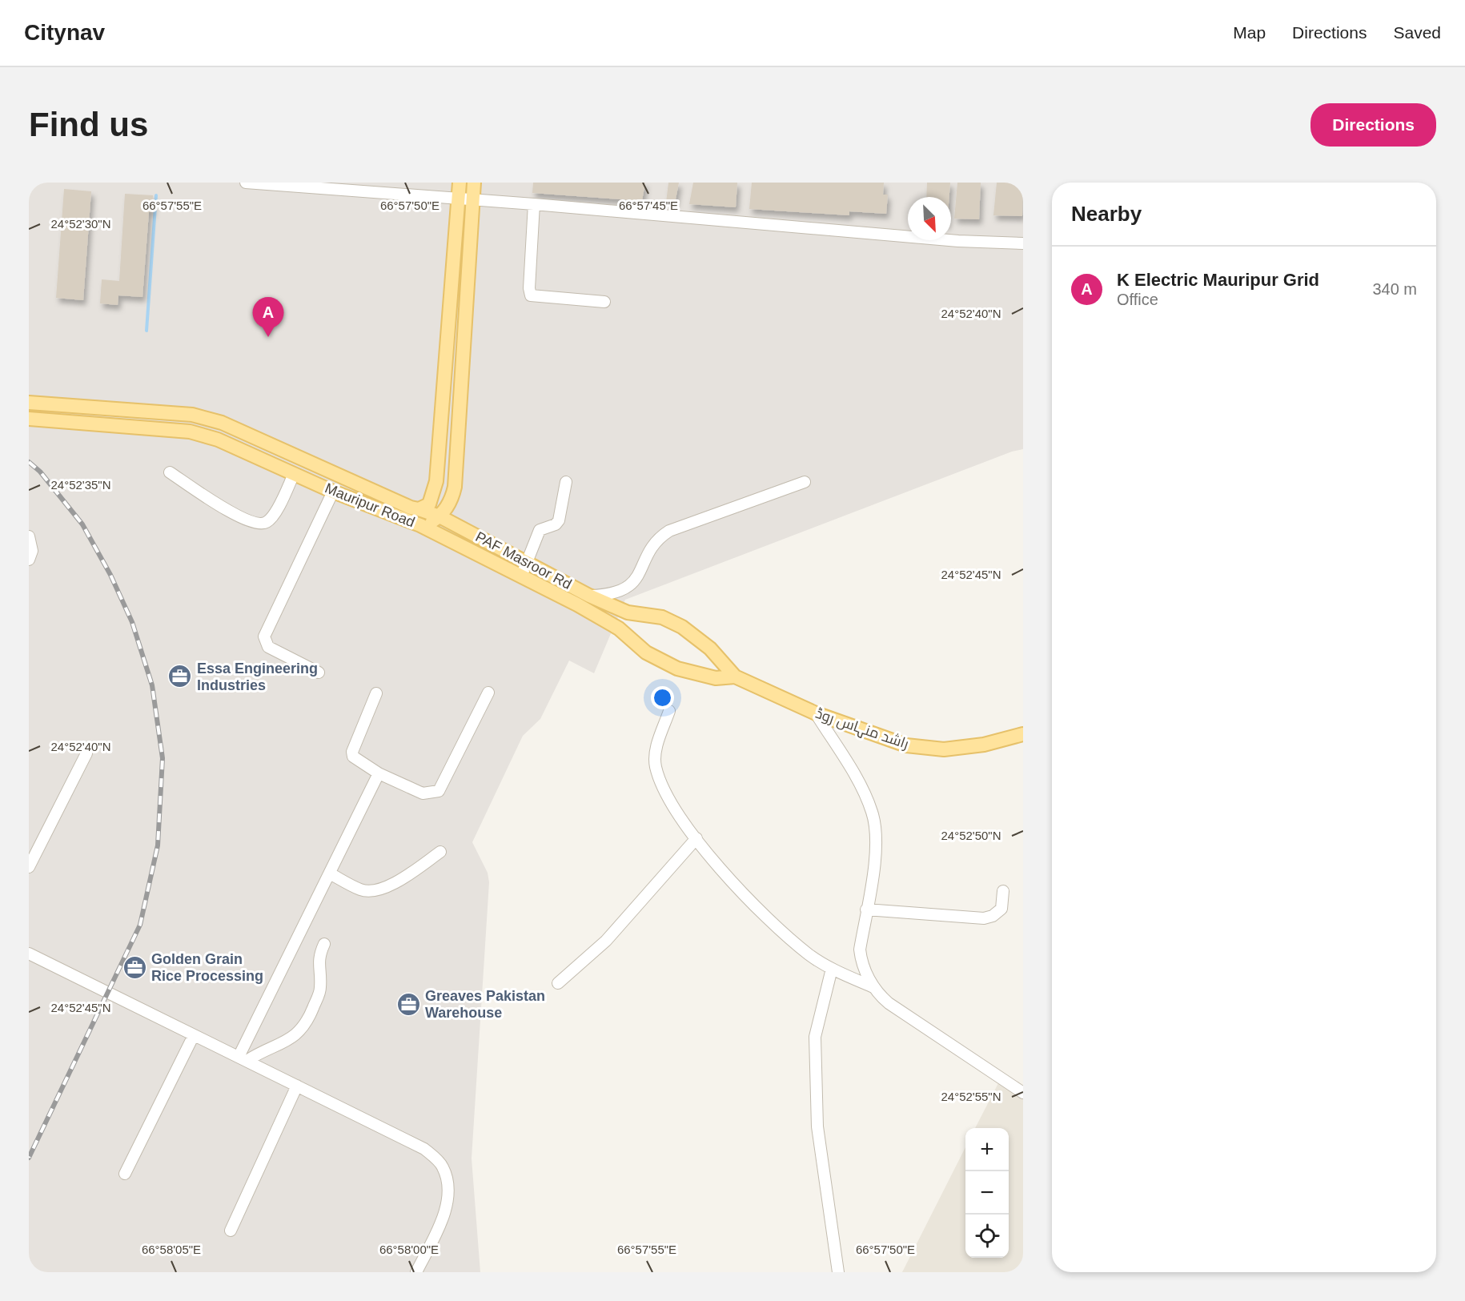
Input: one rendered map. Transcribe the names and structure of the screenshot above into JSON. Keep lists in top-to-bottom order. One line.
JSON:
{"streets":{"main road":["Mauripur Road","PAF Masroor Rd","راشد منہاس روڈ"]},"crossings":[["Mauripur Road","PAF Masroor Rd"],["PAF Masroor Rd","راشد منہاس روڈ"]],"places":{"office":["Essa Engineering Industries","Golden Grain Rice Processing","Greaves Pakistan Warehouse"]},"north":"bottom right","page":{"header":"Citynav","nav":["Map","Directions","Saved"],"buttons":"Directions","title":"Find us","heading":"Nearby","list":[{"mark":"A","name":"K Electric Mauripur Grid","note":"Office","value":"340 m"}],"pins":"A","map_buttons":["+","−"]},"coordinates":["66°57'55\"E","66°57'50\"E","66°57'45\"E","24°52'30\"N","24°52'40\"N","24°52'35\"N","24°52'45\"N","24°52'50\"N","24°52'55\"N","66°58'05\"E","66°58'00\"E"]}
